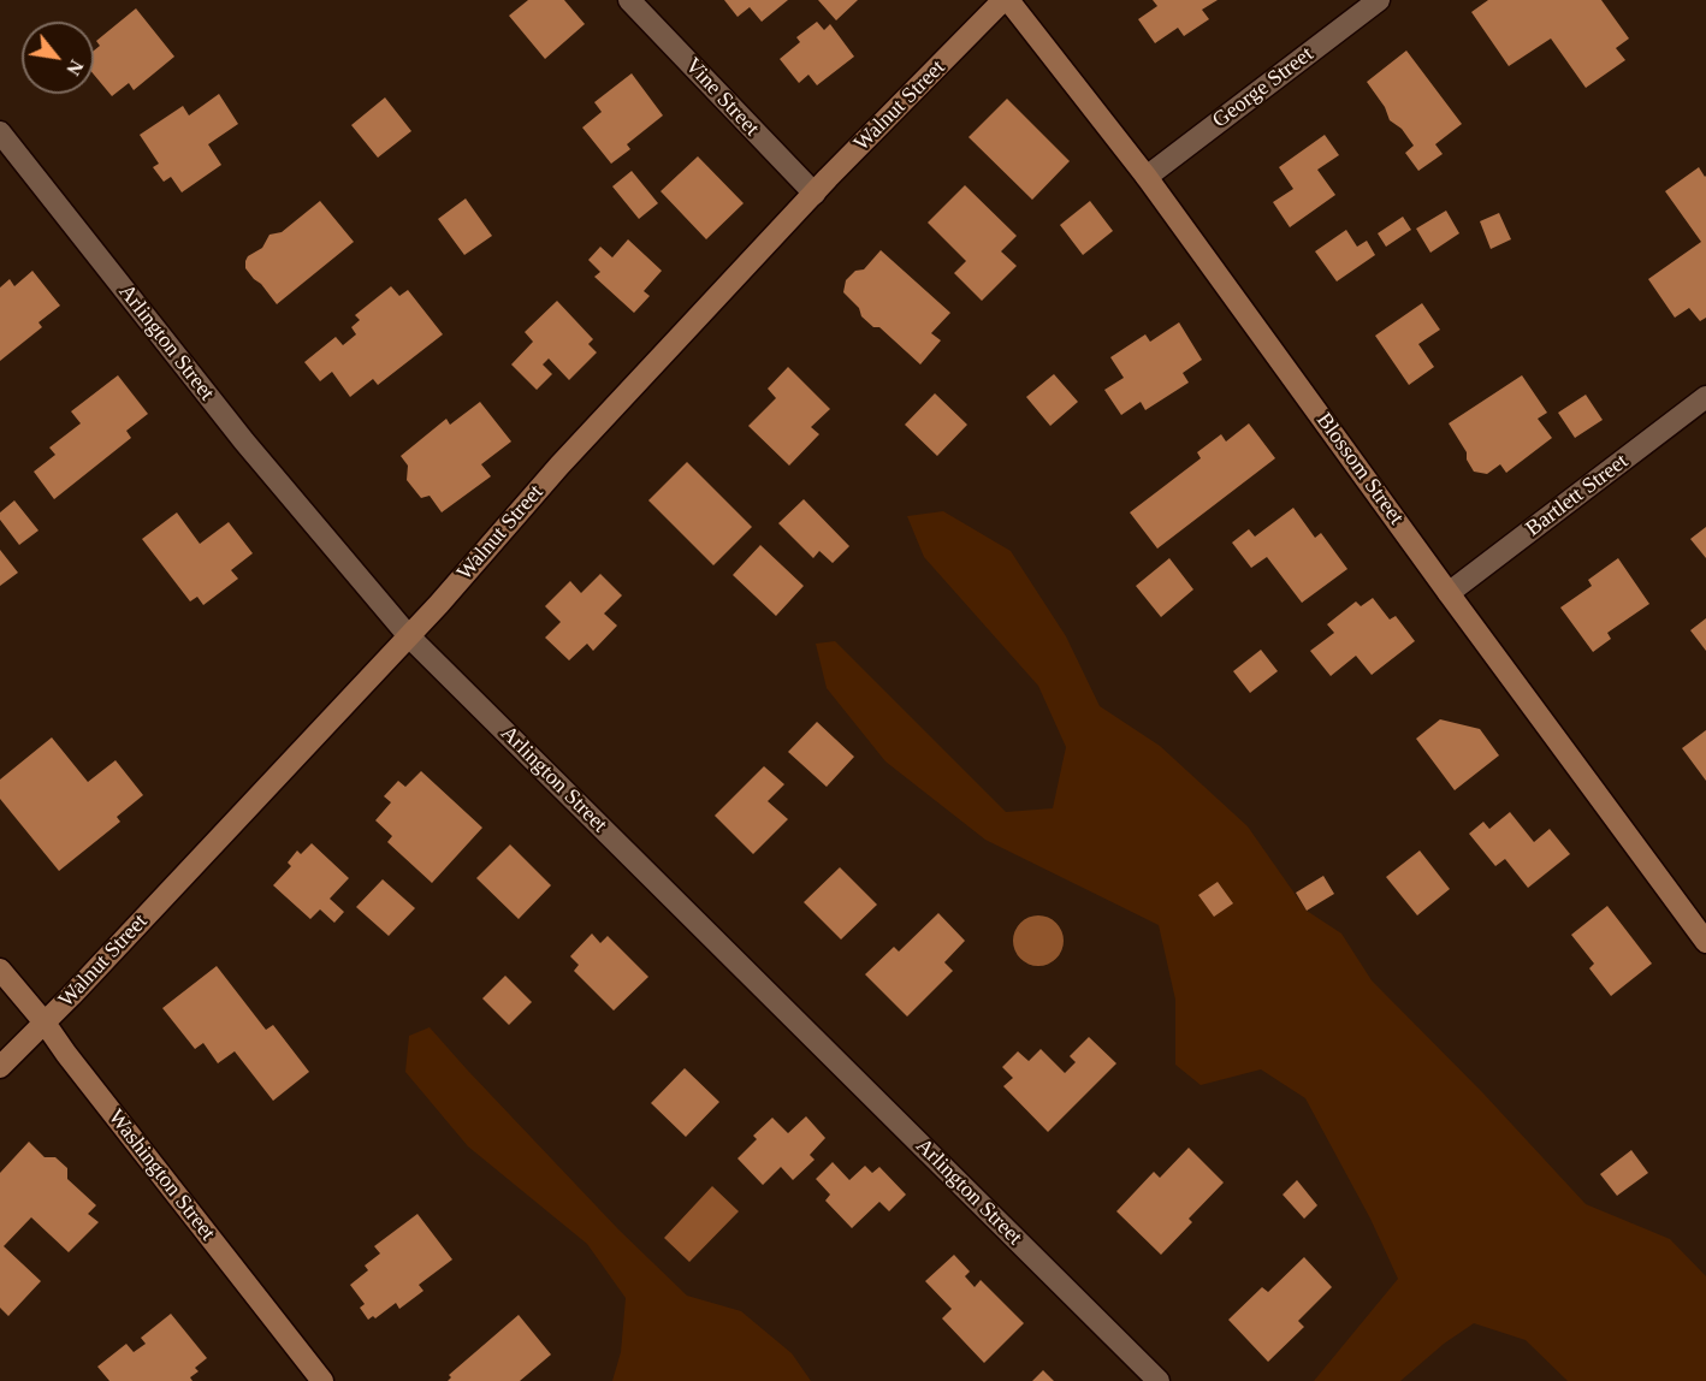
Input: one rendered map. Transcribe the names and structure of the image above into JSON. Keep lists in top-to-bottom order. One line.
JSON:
{"streets":{"street":["George Street","Vine Street","Walnut Street","Arlington Street","Blossom Street","Bartlett Street","Washington Street"]},"crossings":[["George Street","Blossom Street"],["Vine Street","Walnut Street"],["Walnut Street","Arlington Street"],["Walnut Street","Blossom Street"],["Walnut Street","Washington Street"],["Blossom Street","Bartlett Street"]],"north":"bottom right"}
